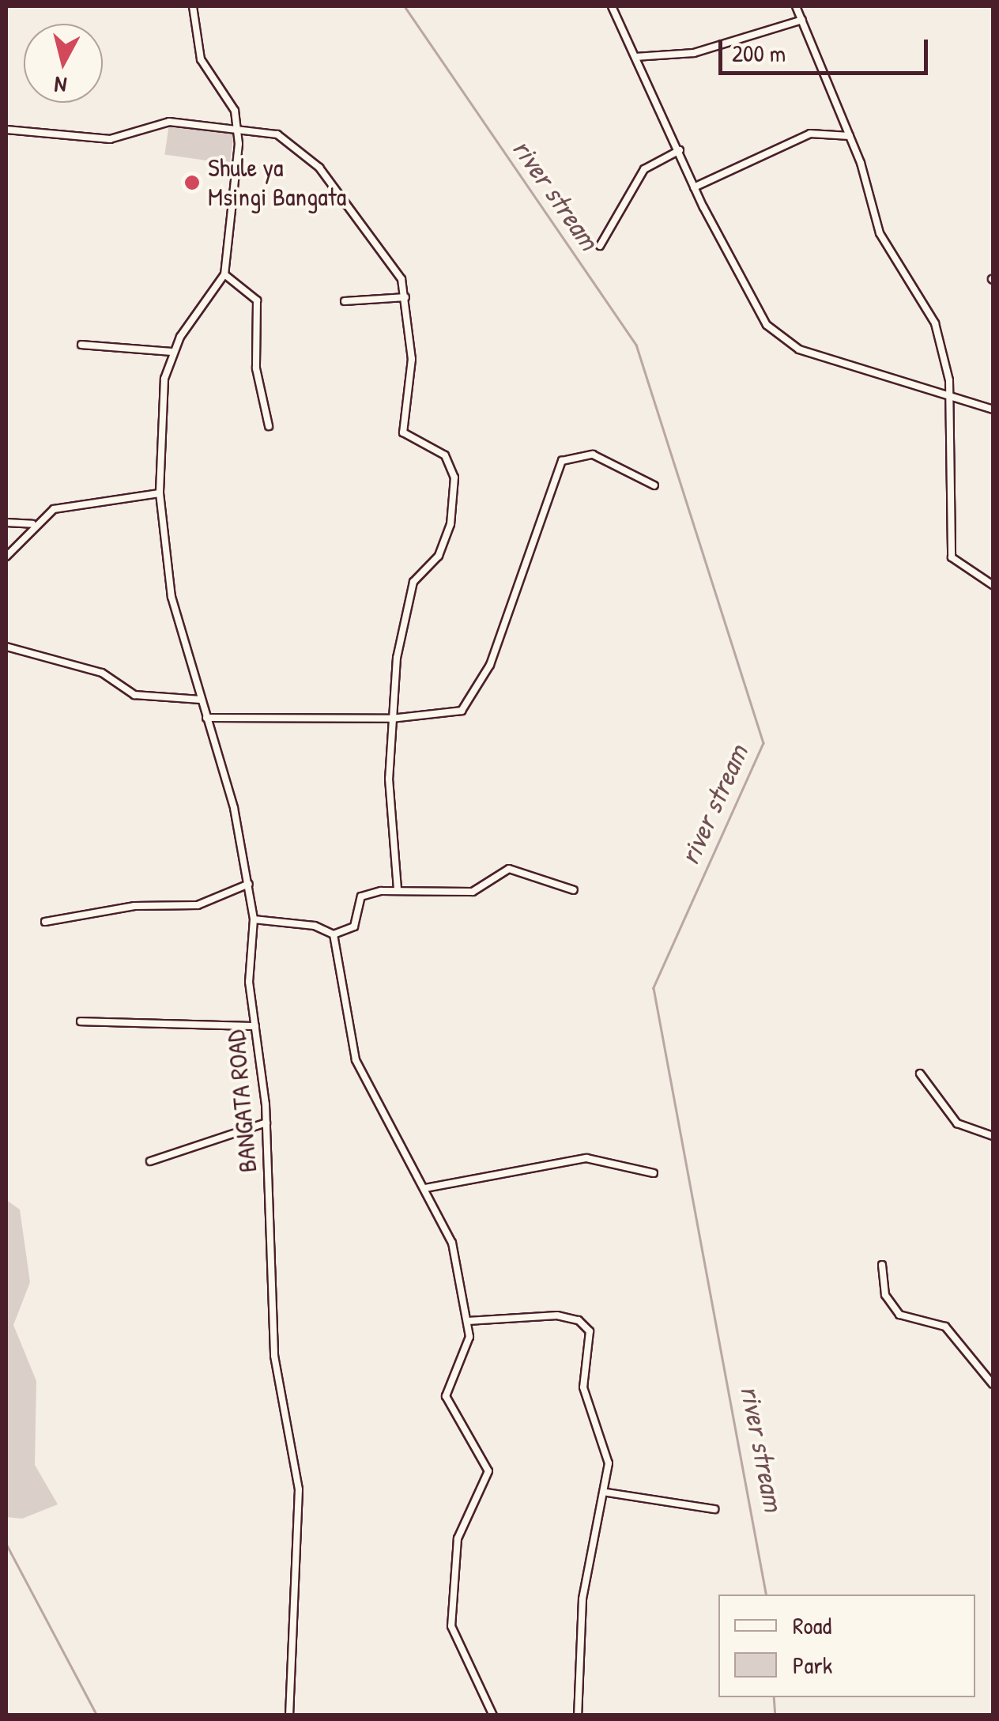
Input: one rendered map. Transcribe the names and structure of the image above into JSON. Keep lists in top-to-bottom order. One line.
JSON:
{"streets":{"street":["BANGATA ROAD"]},"water":["river stream"],"places":["Shule ya Msingi Bangata"],"legend":["Road","Park"],"scale_bar":"200 m","north":"bottom"}
